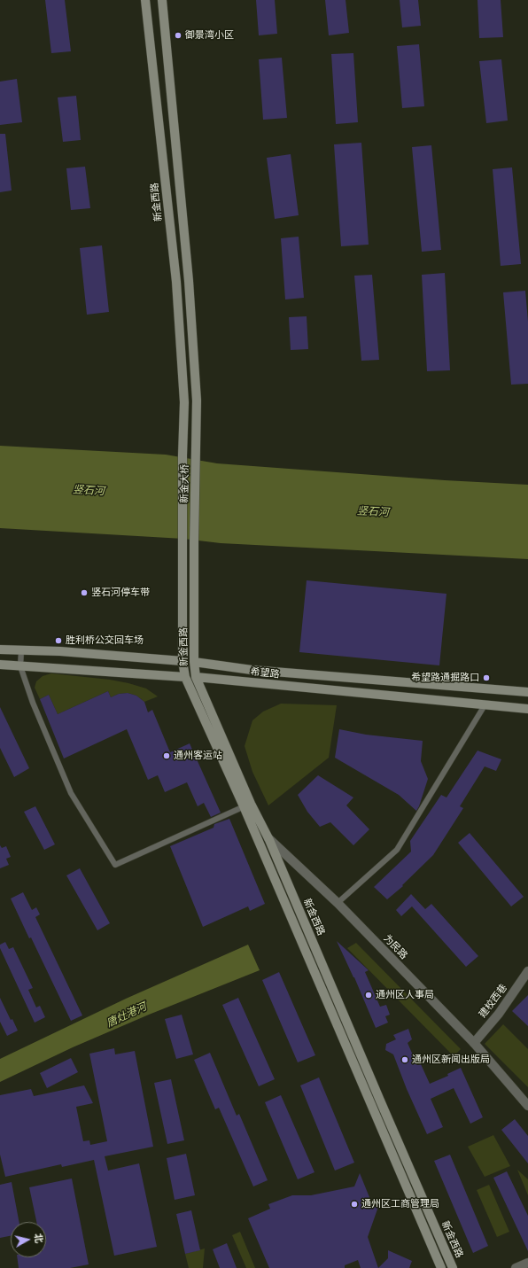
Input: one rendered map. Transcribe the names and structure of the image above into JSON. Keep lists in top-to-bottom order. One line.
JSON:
{"streets":{"main road":["新金西路","新金大桥","希望路"],"street":["为民路","建校西巷"]},"crossings":[["新金西路","新金大桥"],["新金西路","希望路"],["新金西路","为民路"],["为民路","建校西巷"]],"water":["竖石河","唐灶港河"],"places":["御景湾小区","竖石河停车带","胜利桥公交回车场","希望路通掘路口","通州客运站","通州区人事局","通州区新闻出版局","通州区工商管理局"],"north":"right"}
